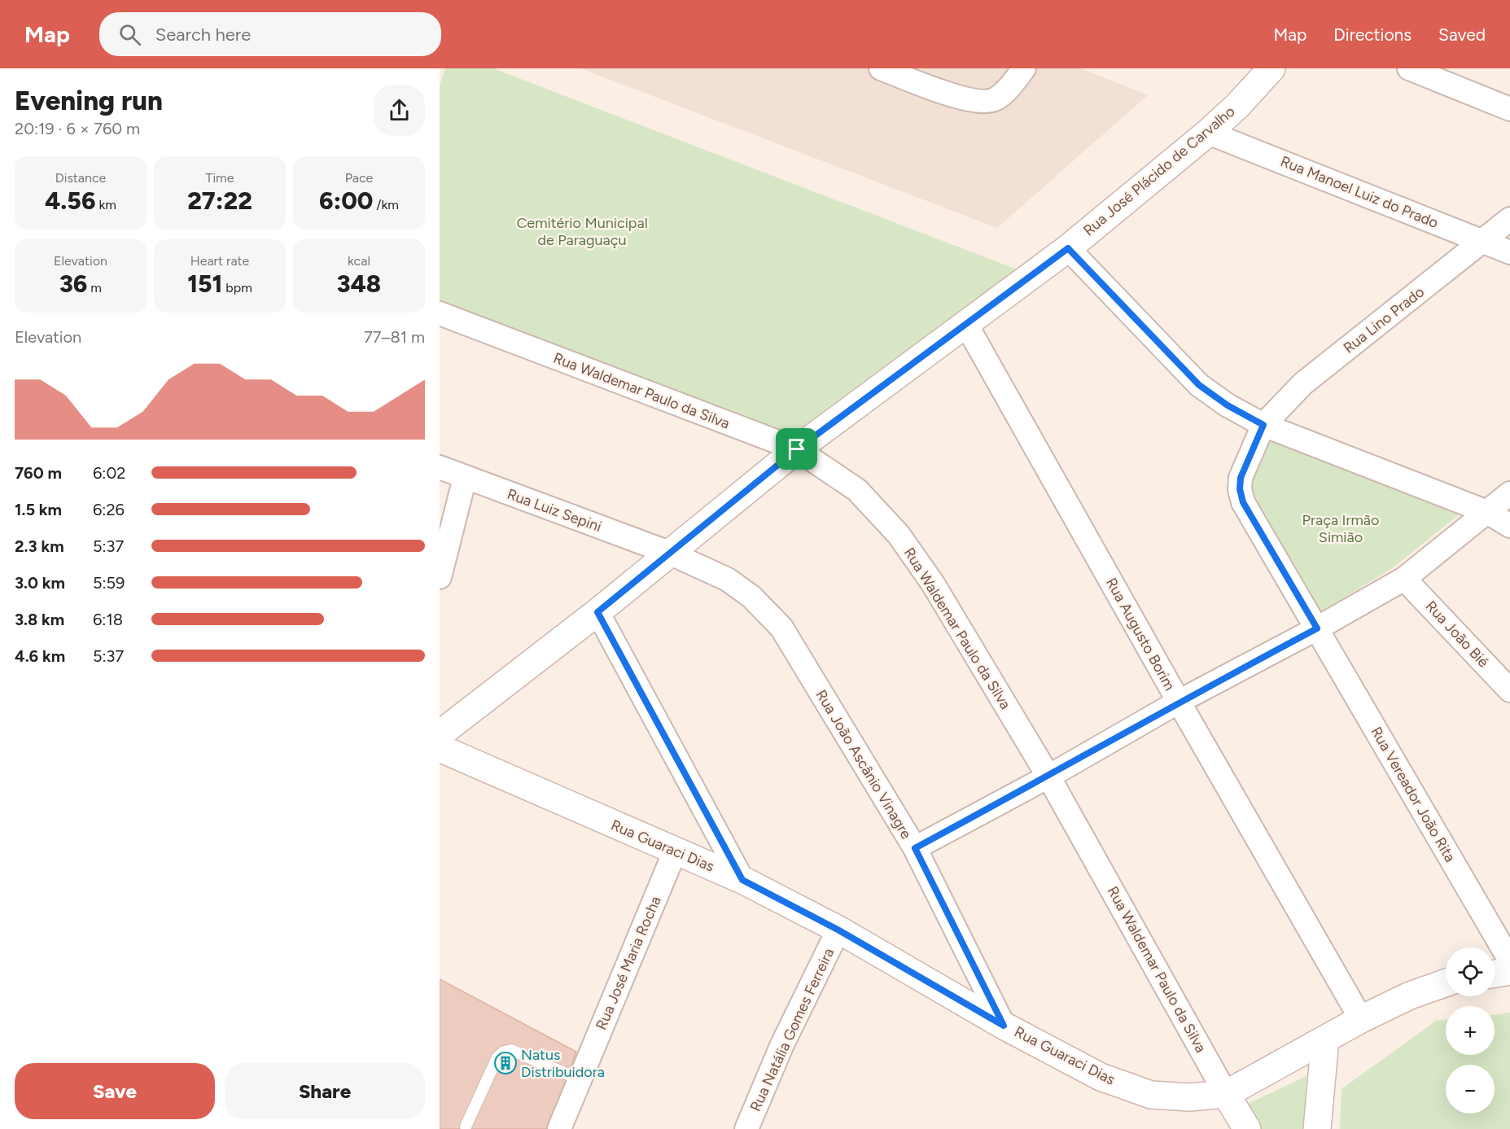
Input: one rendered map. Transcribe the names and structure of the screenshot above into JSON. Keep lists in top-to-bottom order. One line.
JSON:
{"streets":{"street":["Rua José Plácido de Carvalho","Rua Manoel Luiz do Prado","Rua Lino Prado","Rua Waldemar Paulo da Silva","Rua Luiz Sepini","Rua Augusto Borim","Rua João Bié","Rua João Ascânio Vinagre","Rua Vereador João Rita","Rua Guaraci Dias","Rua José Maria Rocha","Rua Natália Gomes Ferreira"]},"crossings":[["Rua José Plácido de Carvalho","Rua Manoel Luiz do Prado"],["Rua José Plácido de Carvalho","Rua Waldemar Paulo da Silva"],["Rua José Plácido de Carvalho","Rua Luiz Sepini"],["Rua José Plácido de Carvalho","Rua Augusto Borim"],["Rua José Plácido de Carvalho","Rua João Ascânio Vinagre"],["Rua Manoel Luiz do Prado","Rua Lino Prado"],["Rua Waldemar Paulo da Silva","Rua Guaraci Dias"],["Rua Luiz Sepini","Rua João Ascânio Vinagre"],["Rua João Ascânio Vinagre","Rua Guaraci Dias"],["Rua Guaraci Dias","Rua José Maria Rocha"],["Rua Guaraci Dias","Rua Natália Gomes Ferreira"]],"parks":["Cemitério Municipal de Paraguaçu","Praça Irmão Simião"],"places":{"building":["Natus Distribuidora"]},"page":{"header":"Map","search":"Search here","nav":["Map","Directions","Saved"],"heading":["Evening run","20:19 · 6 × 760 m"],"stats":[["Distance","4.56 km"],["Time","27:22"],["Pace","6:00 /km"],["Elevation","36 m"],["Heart rate","151 bpm"],["kcal","348"]],"chart":["Elevation","77–81 m"],"list":[{"name":"760 m","note":"6:02"},{"name":"1.5 km","note":"6:26"},{"name":"2.3 km","note":"5:37"},{"name":"3.0 km","note":"5:59"},{"name":"3.8 km","note":"6:18"},{"name":"4.6 km","note":"5:37"}],"map_buttons":["+","−"],"buttons":["Save","Share"]}}
